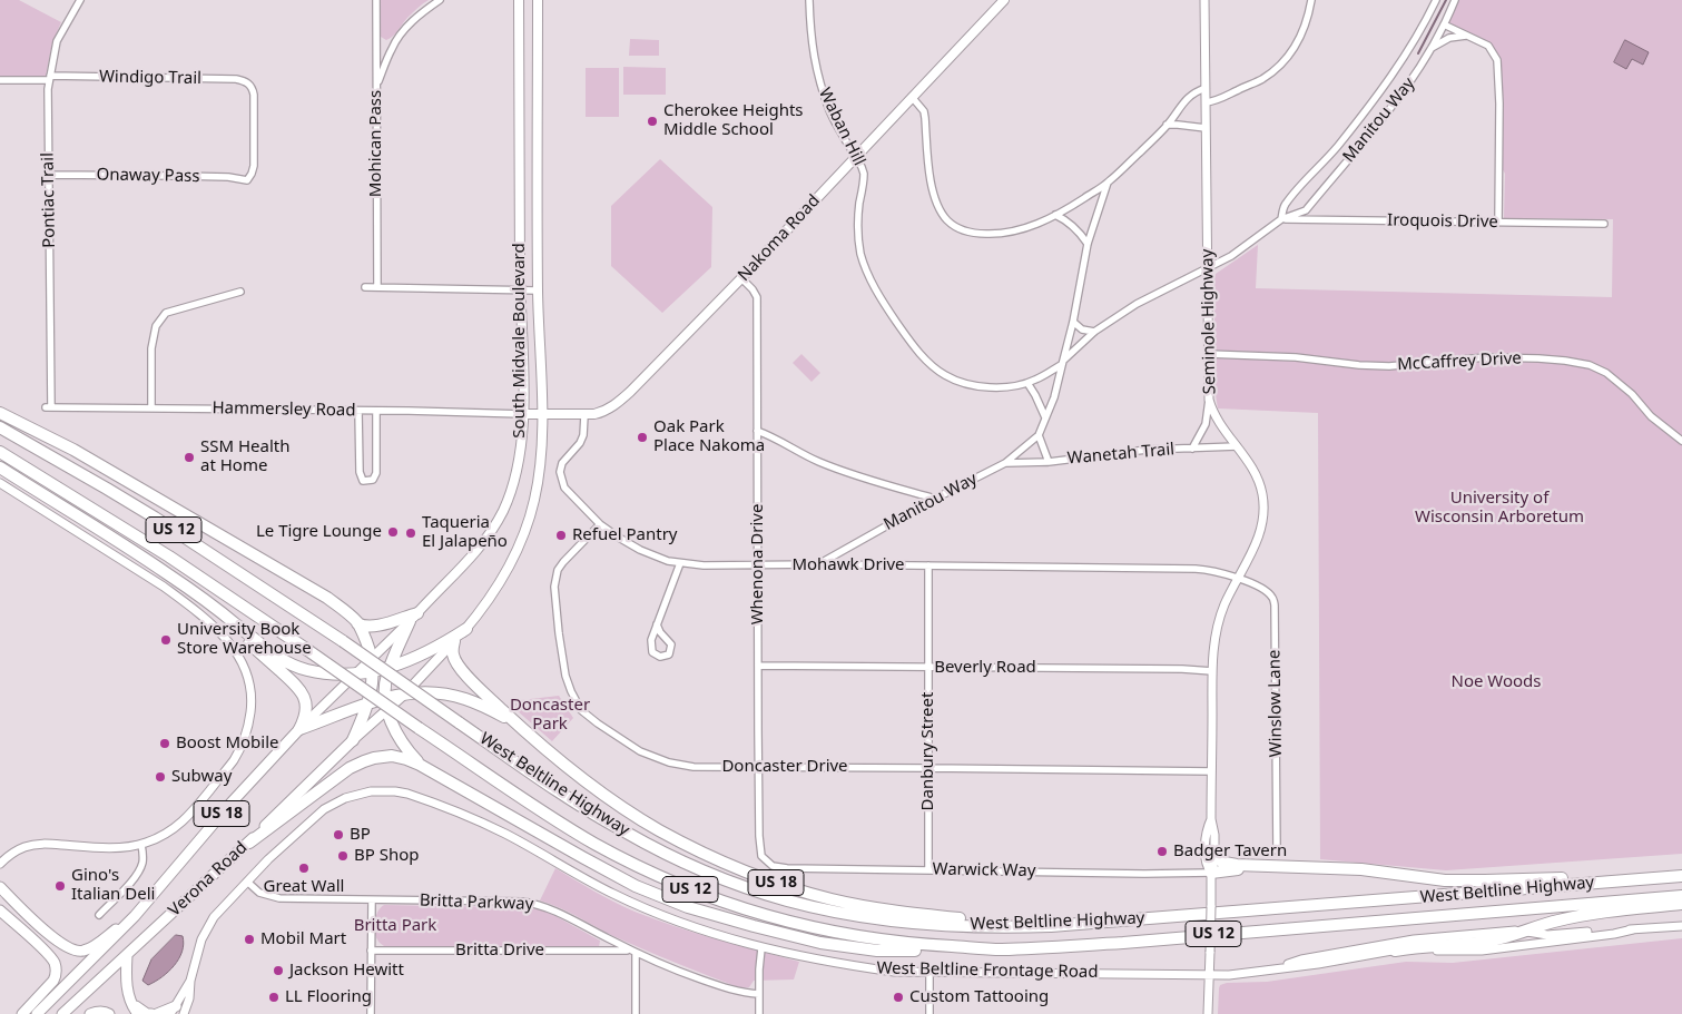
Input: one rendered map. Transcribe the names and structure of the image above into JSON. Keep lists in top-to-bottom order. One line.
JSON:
{"streets":{"highway":["US 12","West Beltline Highway","US 18","Verona Road"],"main road":["Nakoma Road","South Midvale Boulevard"],"street":["Windigo Trail","Manitou Way","Waban Hill","Mohican Pass","Onaway Pass","Pontiac Trail","Iroquois Drive","Seminole Highway","McCaffrey Drive","Hammersley Road","Wanetah Trail","Whenona Drive","Mohawk Drive","Beverly Road","Winslow Lane","Danbury Street","Doncaster Drive","Warwick Way","Britta Parkway","Britta Drive","West Beltline Frontage Road"]},"crossings":[["Windigo Trail","Onaway Pass"],["Windigo Trail","Pontiac Trail"],["Manitou Way","Waban Hill"],["Manitou Way","Iroquois Drive"],["Manitou Way","Seminole Highway"],["Manitou Way","Wanetah Trail"],["Manitou Way","Mohawk Drive"],["Waban Hill","Nakoma Road"],["Onaway Pass","Pontiac Trail"],["Pontiac Trail","Hammersley Road"],["Nakoma Road","South Midvale Boulevard"],["Nakoma Road","Hammersley Road"],["Nakoma Road","Whenona Drive"],["Nakoma Road","Mohawk Drive"],["Seminole Highway","McCaffrey Drive"],["Seminole Highway","Wanetah Trail"],["Seminole Highway","Mohawk Drive"],["Seminole Highway","Beverly Road"],["Seminole Highway","Winslow Lane"],["Seminole Highway","Doncaster Drive"],["Seminole Highway","Warwick Way"],["Seminole Highway","West Beltline Frontage Road"],["South Midvale Boulevard","Hammersley Road"],["South Midvale Boulevard","US 18"],["South Midvale Boulevard","Verona Road"],["Whenona Drive","Mohawk Drive"],["Whenona Drive","Beverly Road"],["Whenona Drive","Doncaster Drive"],["Whenona Drive","Warwick Way"],["Mohawk Drive","Winslow Lane"],["Mohawk Drive","Danbury Street"],["Mohawk Drive","Doncaster Drive"],["Beverly Road","Danbury Street"],["Danbury Street","Doncaster Drive"],["Danbury Street","Warwick Way"],["West Beltline Highway","US 18"],["US 18","Verona Road"],["Britta Parkway","Britta Drive"],["Britta Parkway","West Beltline Frontage Road"]],"parks":["University of Wisconsin Arboretum","Noe Woods","Doncaster Park","Britta Park"],"places":["Cherokee Heights Middle School","Oak Park Place Nakoma","SSM Health at Home","Le Tigre Lounge","Taqueria El Jalapeño","Refuel Pantry","University Book Store Warehouse","Boost Mobile","Subway","BP","Badger Tavern","BP Shop","Great Wall","Gino's Italian Deli","Mobil Mart","Jackson Hewitt","LL Flooring","Custom Tattooing"]}
